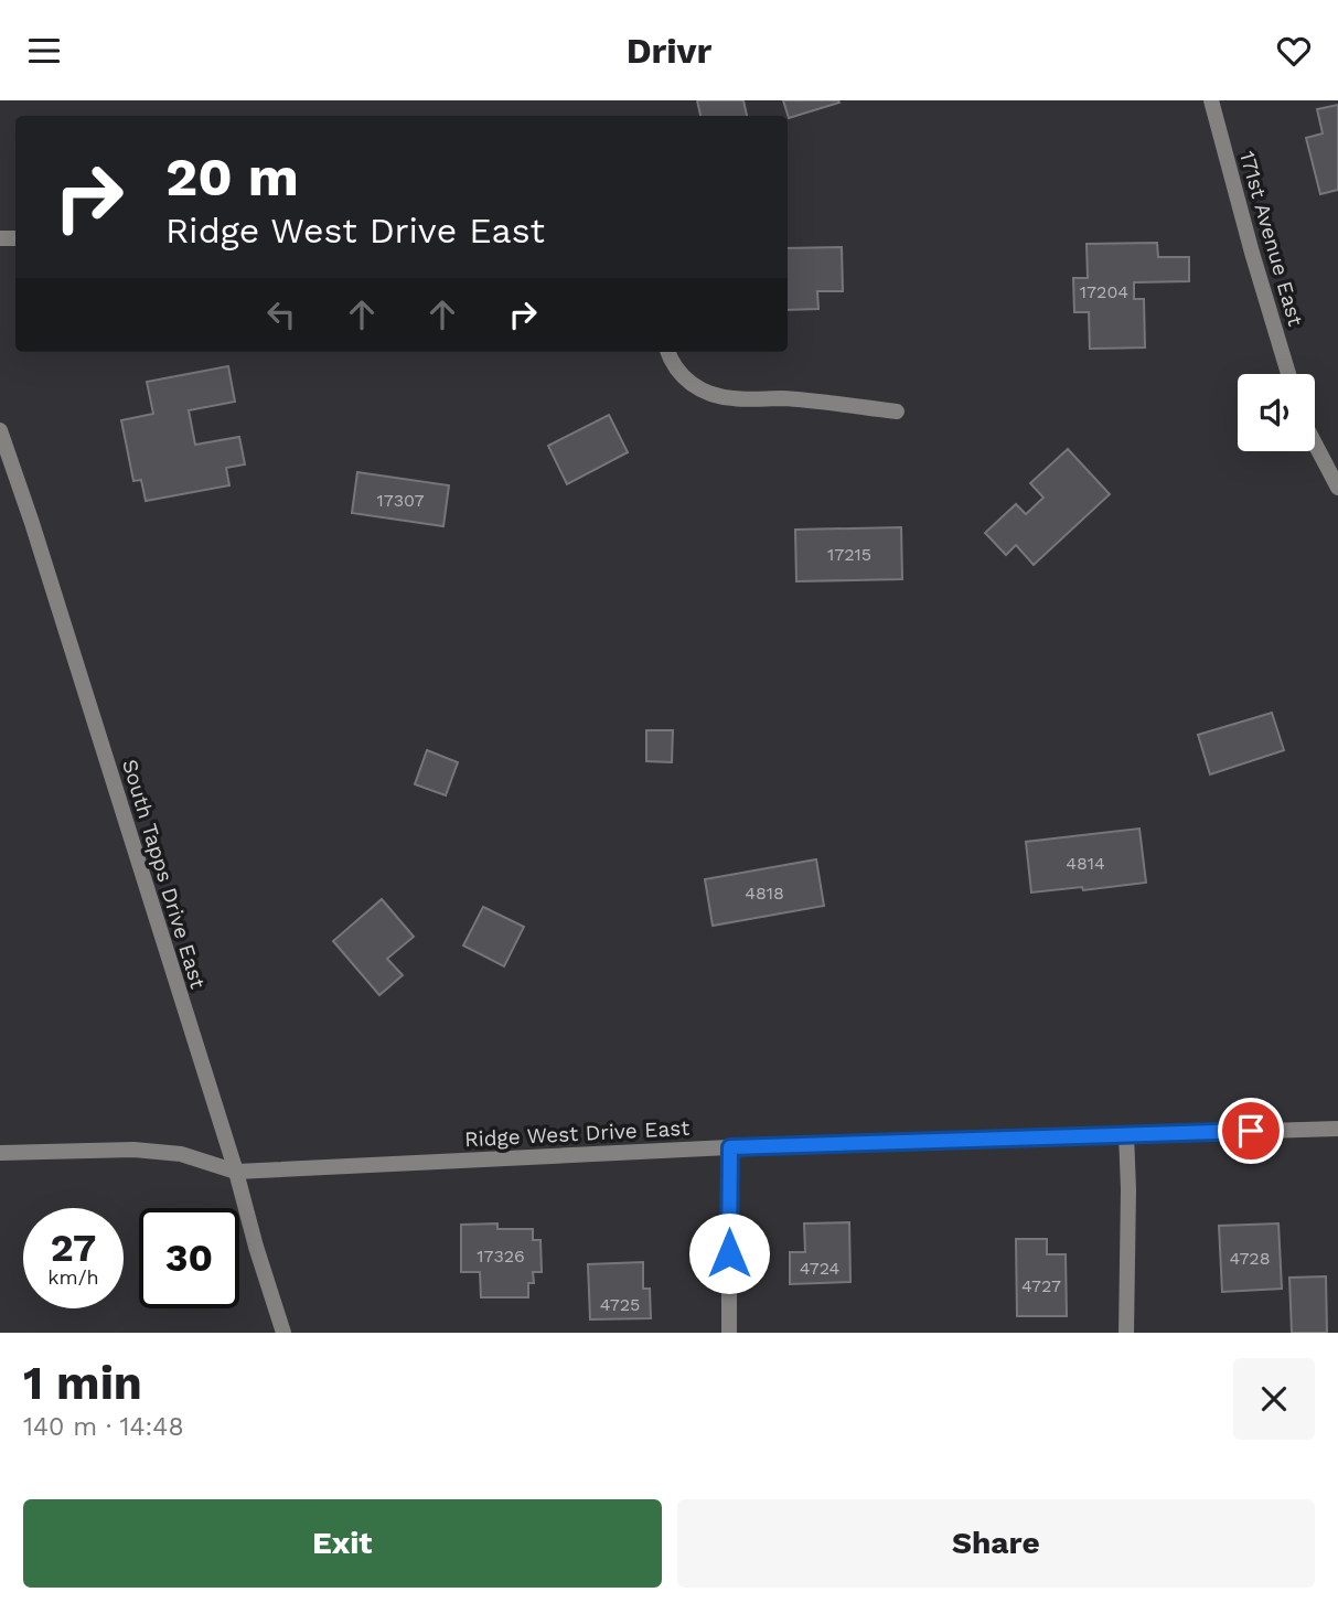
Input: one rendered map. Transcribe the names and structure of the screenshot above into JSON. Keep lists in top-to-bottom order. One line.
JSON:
{"streets":{"street":["171st Avenue East","South Tapps Drive East","Ridge West Drive East"]},"crossings":[["South Tapps Drive East","Ridge West Drive East"]],"house_numbers":["17204","17307","17215","4814","4818","17326","4728","4724","4727","4725"],"page":{"header":"Drivr","turn":["20 m","Ridge West Drive East"],"speed":"27 km/h","limit":"30","heading":["1 min","140 m · 14:48"],"buttons":["Exit","Share"]}}
